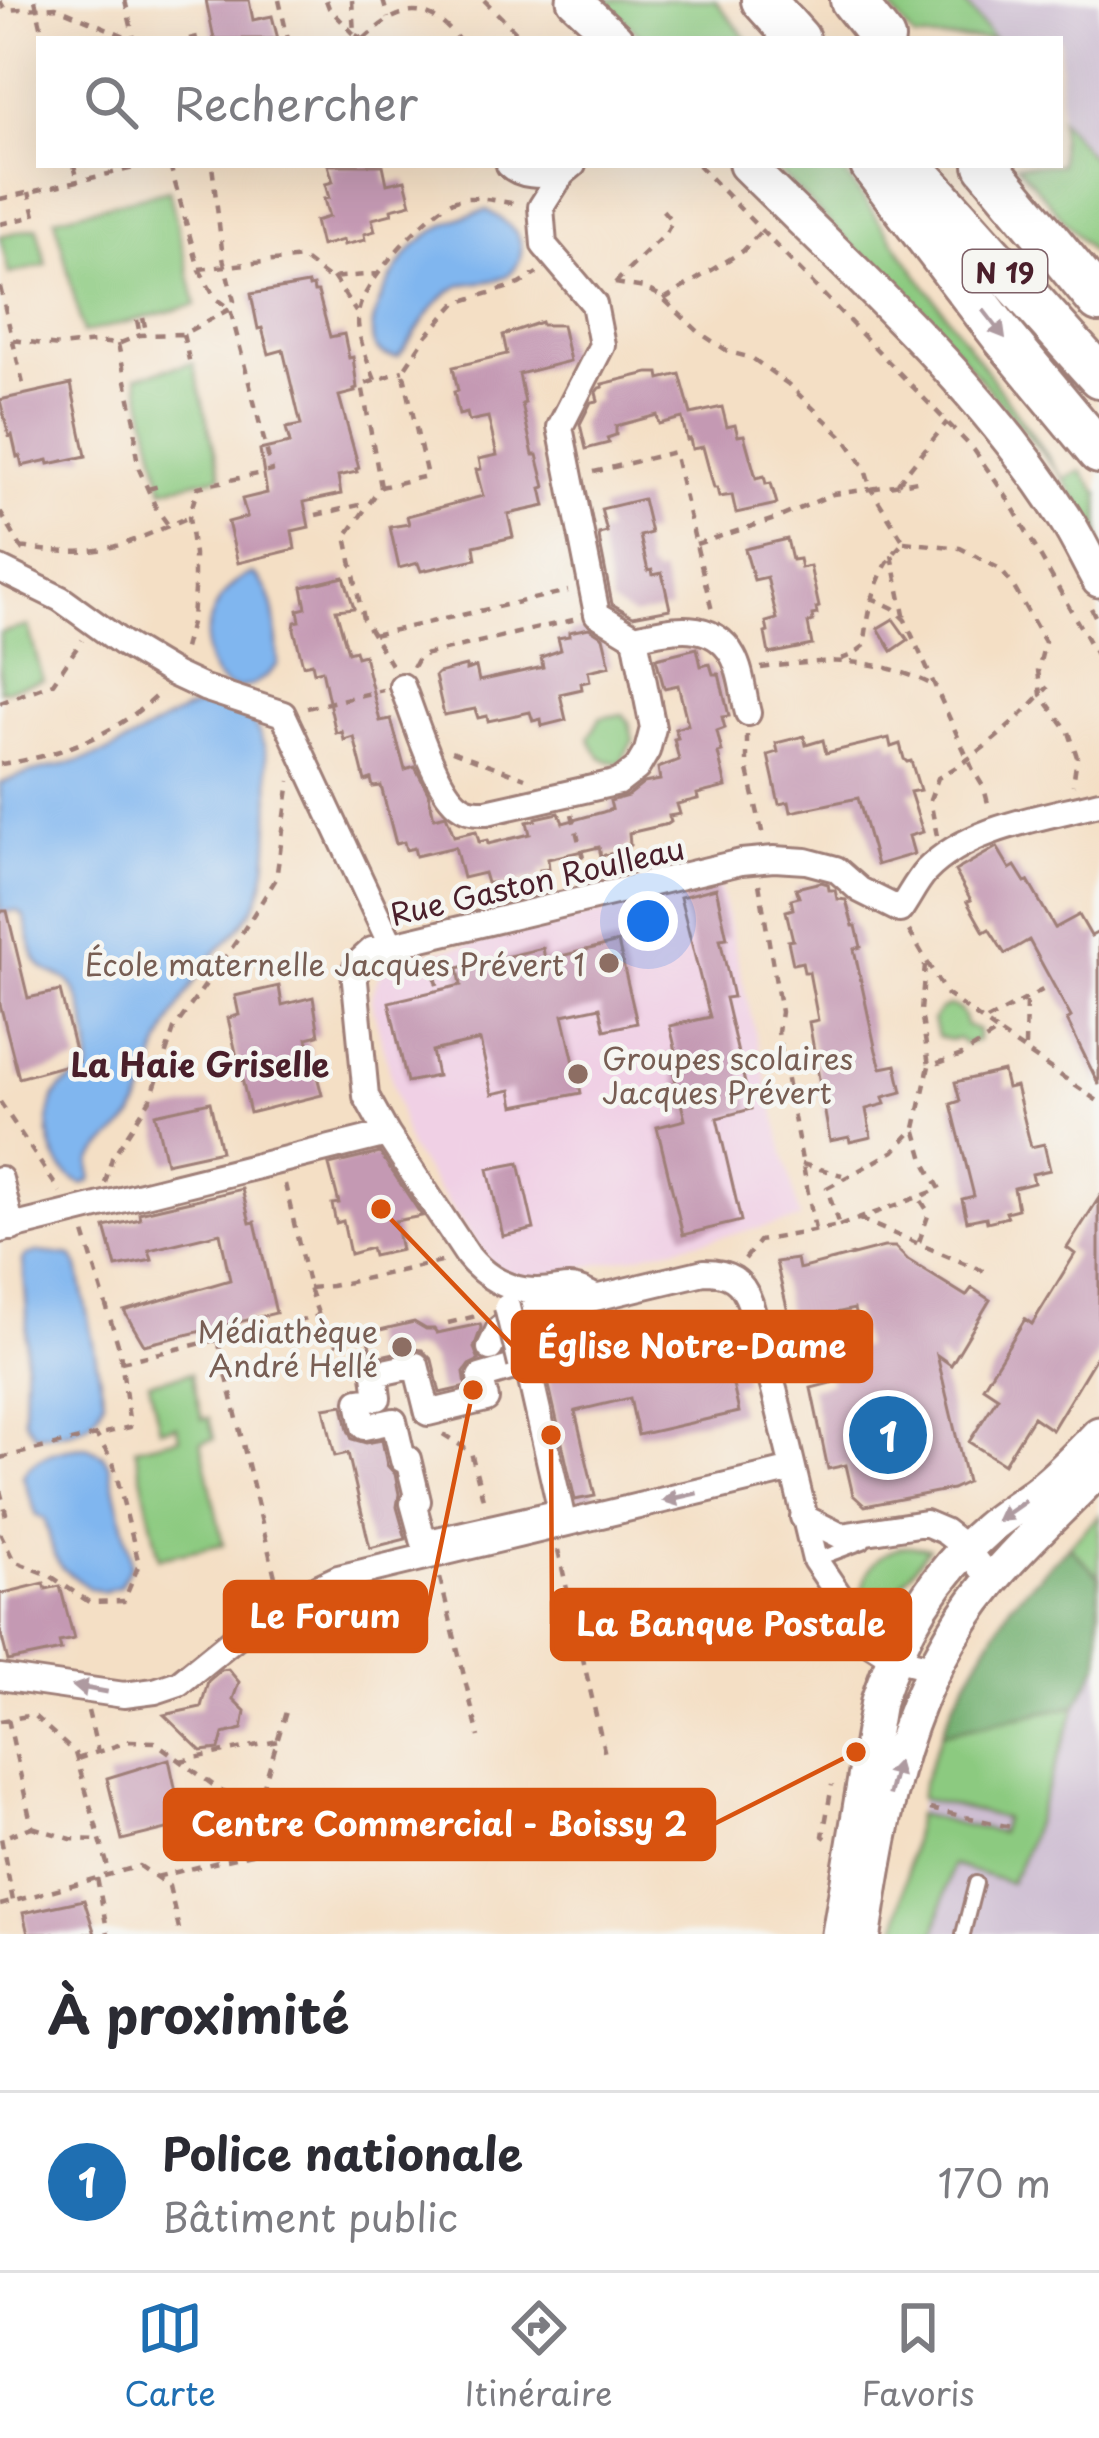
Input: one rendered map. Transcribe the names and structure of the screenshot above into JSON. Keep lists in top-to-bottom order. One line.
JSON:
{"streets":{"highway":["N 19"],"street":["Rue Gaston Roulleau"]},"districts":["La Haie Griselle"],"places":["École maternelle Jacques Prévert 1","Groupes scolaires Jacques Prévert","Église Notre-Dame","Médiathèque André Hellé","Le Forum","La Banque Postale","Centre Commercial - Boissy 2"],"page":{"search":"Rechercher","pins":"1","heading":"À proximité","list":[{"mark":"1","name":"Police nationale","note":"Bâtiment public","value":"170 m"}],"nav":["Carte","Itinéraire","Favoris"]}}
